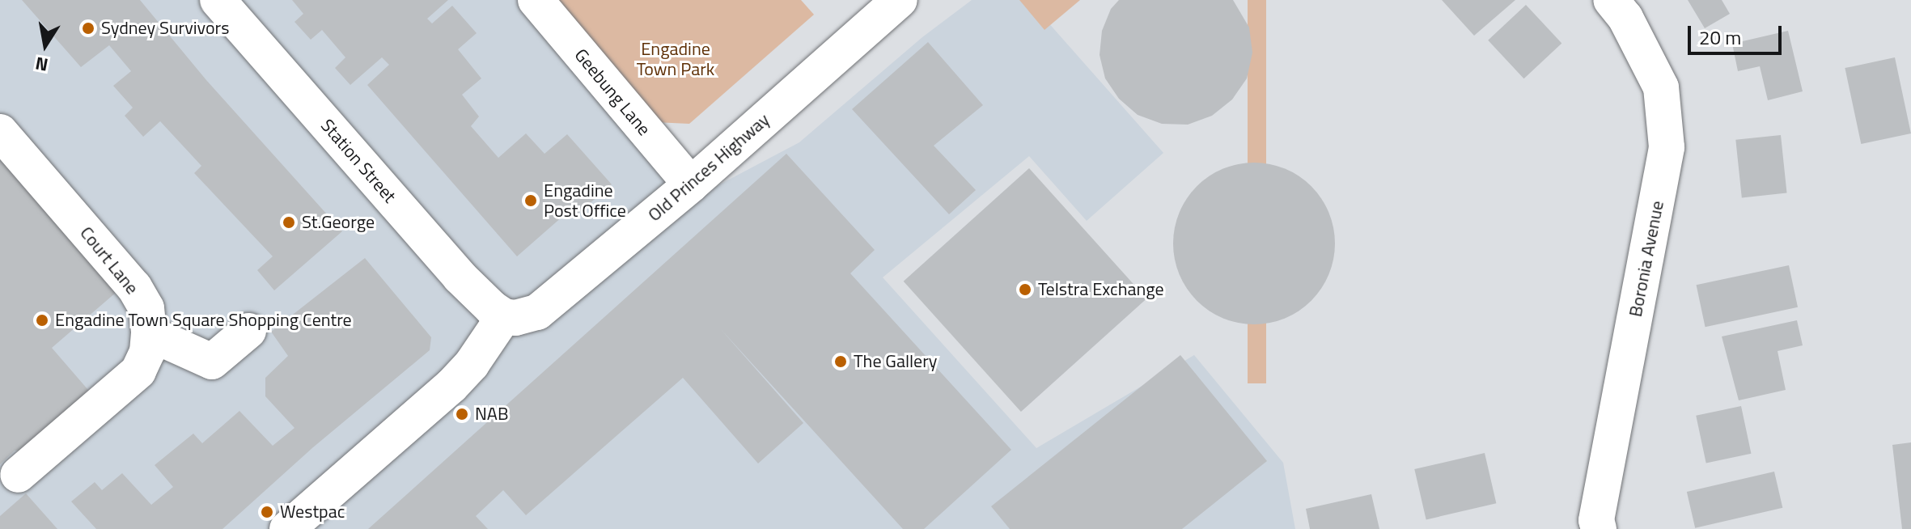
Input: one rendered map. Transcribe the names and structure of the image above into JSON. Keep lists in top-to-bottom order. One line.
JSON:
{"streets":{"street":["Geebung Lane","Station Street","Old Princes Highway","Boronia Avenue","Court Lane"]},"crossings":[["Geebung Lane","Old Princes Highway"],["Station Street","Old Princes Highway"]],"parks":["Engadine Town Park"],"places":["Sydney Survivors","Engadine Post Office","St.George","Telstra Exchange","Engadine Town Square Shopping Centre","The Gallery","NAB","Westpac"],"scale_bar":"20 m","north":"bottom"}
